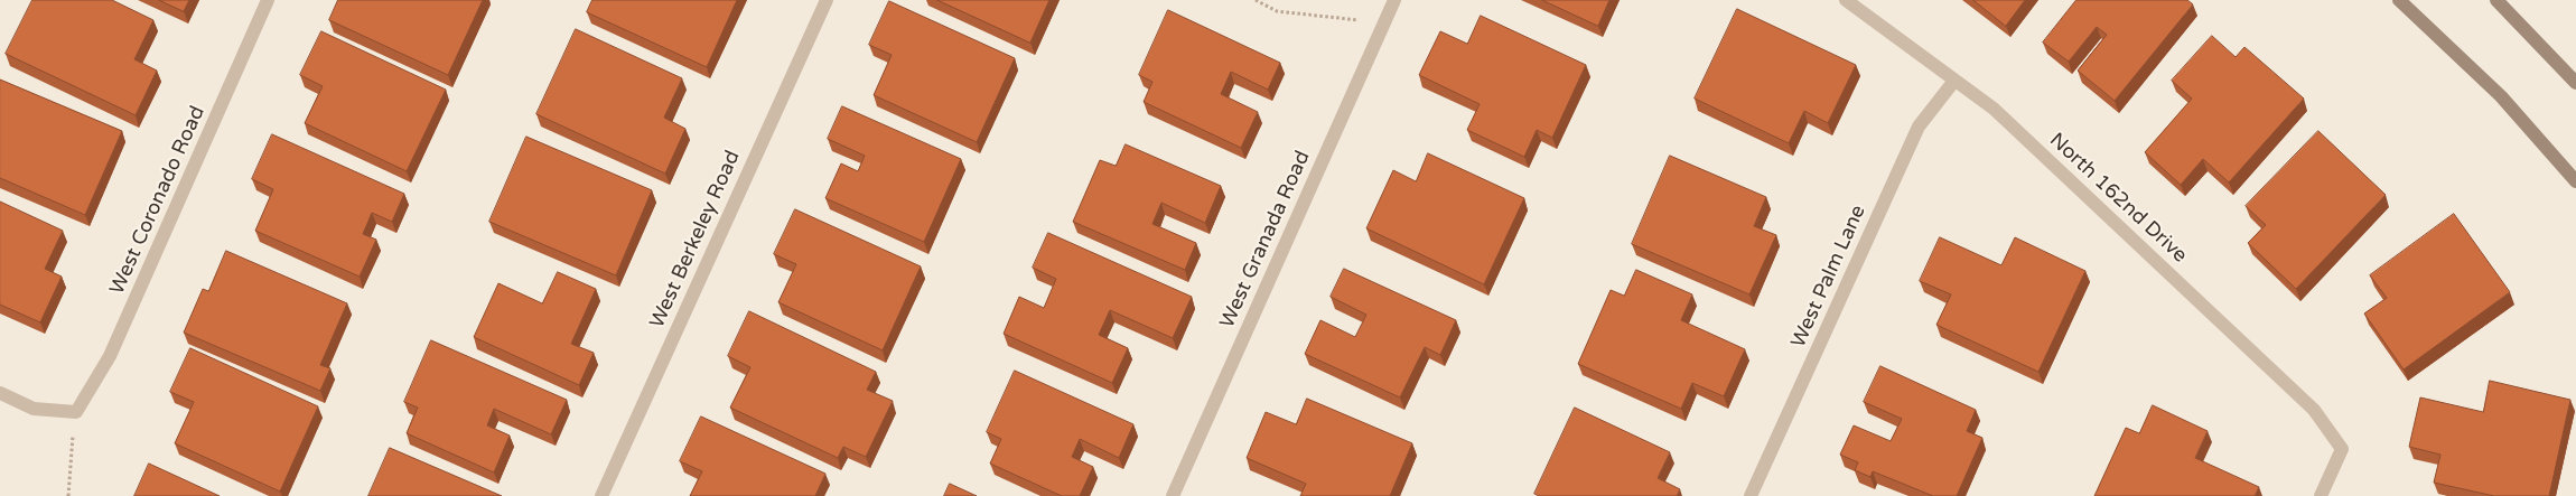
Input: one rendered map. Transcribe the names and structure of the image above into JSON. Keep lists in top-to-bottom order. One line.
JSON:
{"streets":{"street":["North 162nd Drive","West Coronado Road","West Berkeley Road","West Granada Road","West Palm Lane"]},"crossings":[["North 162nd Drive","West Palm Lane"]]}
